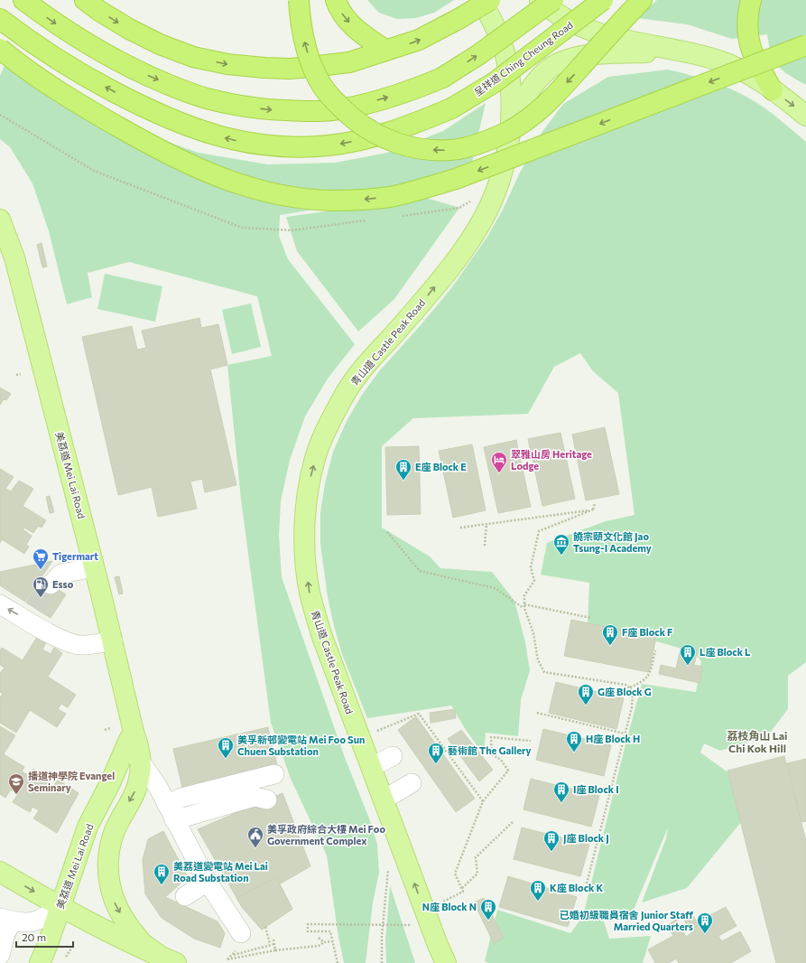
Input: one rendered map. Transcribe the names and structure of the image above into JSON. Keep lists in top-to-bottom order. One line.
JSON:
{"streets":{"highway":["呈祥道 Ching Cheung Road"],"main road":["青山道 Castle Peak Road","美荔道 Mei Lai Road"]},"one_way":["青山道 Castle Peak Road"],"districts":["荔枝角山 Lai Chi Kok Hill"],"places":{"hotel":["翠雅山房 Heritage Lodge"],"building":["E座 Block E","F座 Block F","L座 Block L","G座 Block G","H座 Block H","美孚新邨變電站 Mei Foo Sun Chuen Substation","藝術館 The Gallery","I座 Block I","J座 Block J","美荔道變電站 Mei Lai Road Substation","K座 Block K","N座 Block N","已婚初級職員宿舍 Junior Staff Married Quarters"],"museum":["饒宗頤文化館 Jao Tsung-I Academy"],"supermarket":["Tigermart"],"fuel station":["Esso"],"school or university":["播道神學院 Evangel Seminary"],"public building":["美孚政府綜合大樓 Mei Foo Government Complex"]},"scale_bar":"20 m"}
